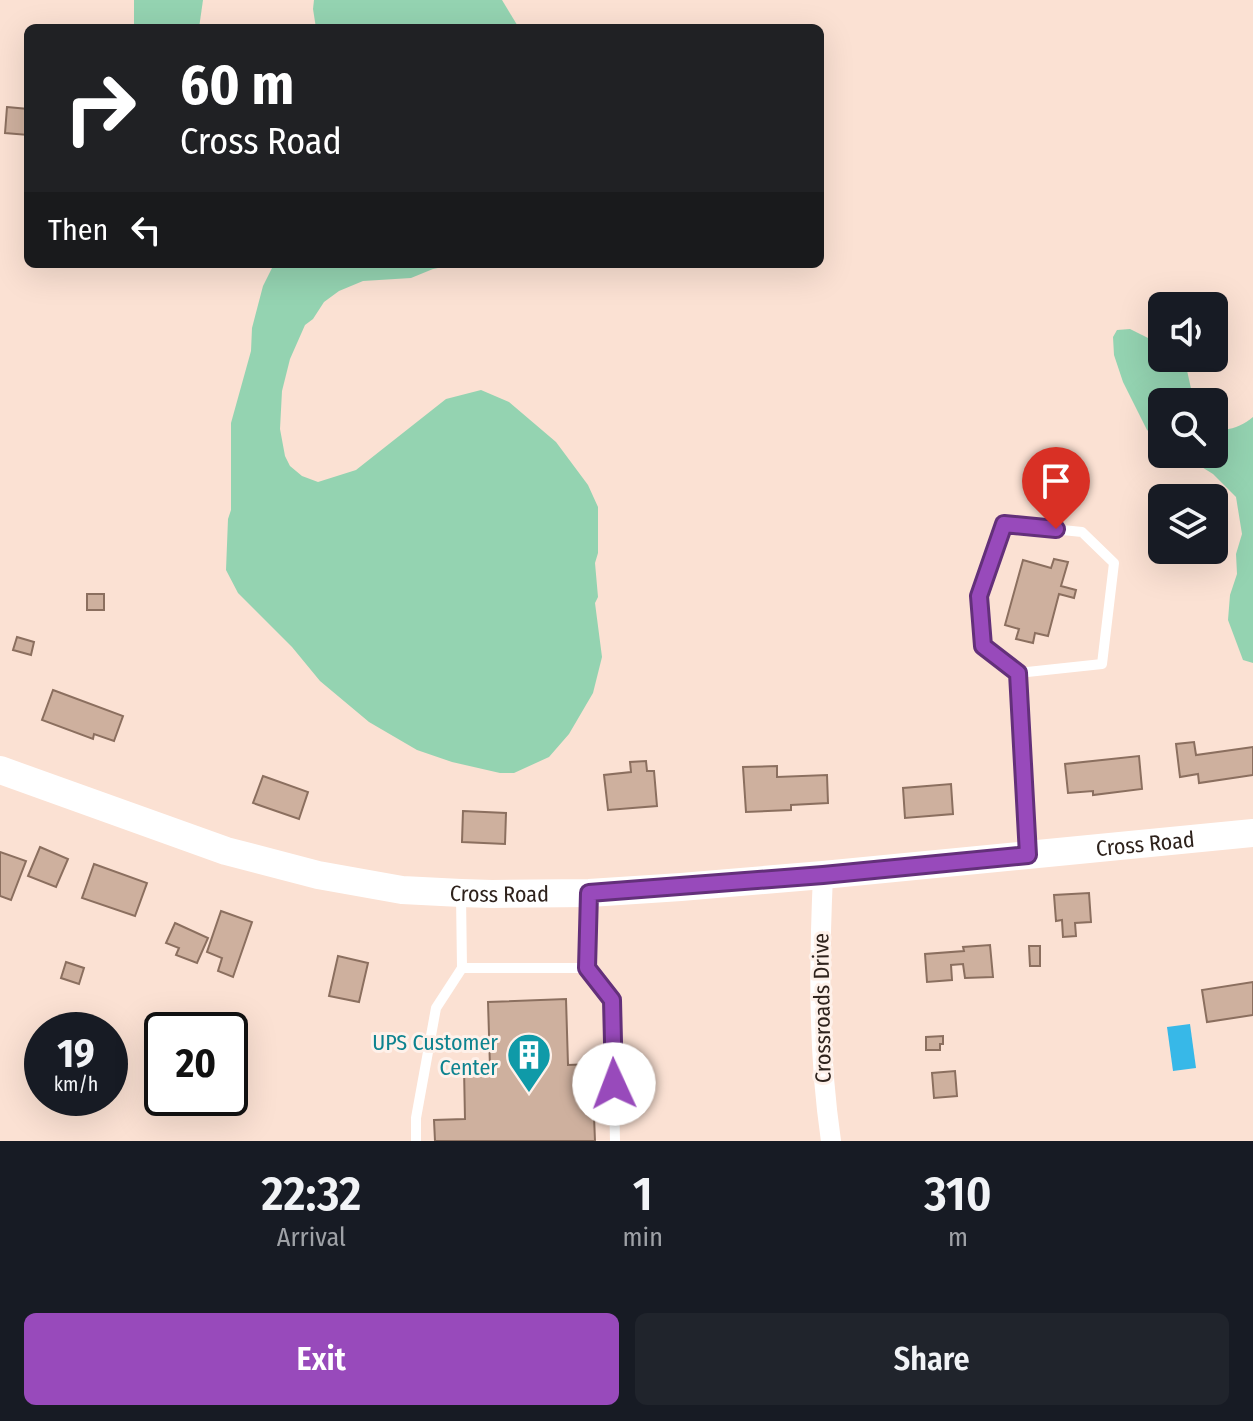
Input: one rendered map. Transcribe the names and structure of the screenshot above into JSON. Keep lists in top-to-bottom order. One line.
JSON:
{"streets":{"street":["Cross Road","Crossroads Drive"]},"crossings":[["Cross Road","Crossroads Drive"]],"places":{"building":["UPS Customer Center"]},"page":{"turn":["60 m","Cross Road"],"then":"Then","speed":"19 km/h","limit":"20","eta":["22:32","Arrival","1","min","310","m"],"buttons":["Exit","Share"]}}
